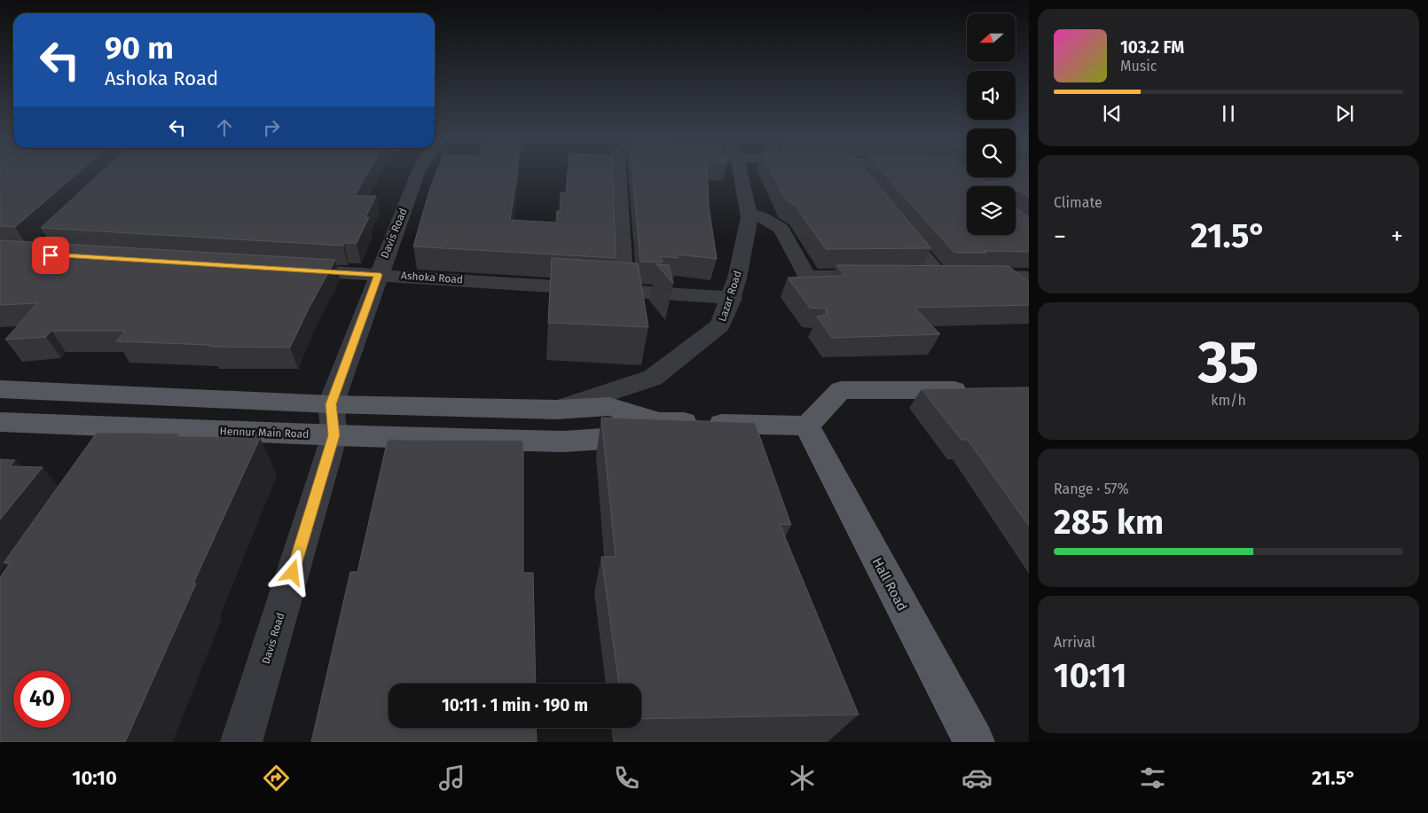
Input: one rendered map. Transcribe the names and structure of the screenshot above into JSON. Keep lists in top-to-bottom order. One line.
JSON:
{"streets":{"main road":["Hennur Main Road","Hall Road"],"street":["Davis Road","Ashoka Road","Lazar Road"]},"crossings":[["Davis Road","Ashoka Road"],["Davis Road","Hennur Main Road"],["Ashoka Road","Lazar Road"],["Lazar Road","Hennur Main Road"],["Hennur Main Road","Hall Road"]],"north":"left","page":{"turn":["90 m","Ashoka Road"],"song":["103.2 FM","Music"],"tile":["Climate",["35","km/h"],["Range · 57%","285 km"],["Arrival","10:11"]],"heat":["−","21.5°","+"],"limit":"40","trip":"10:11 · 1 min · 190 m","tabs":["10:10","21.5°"]}}
